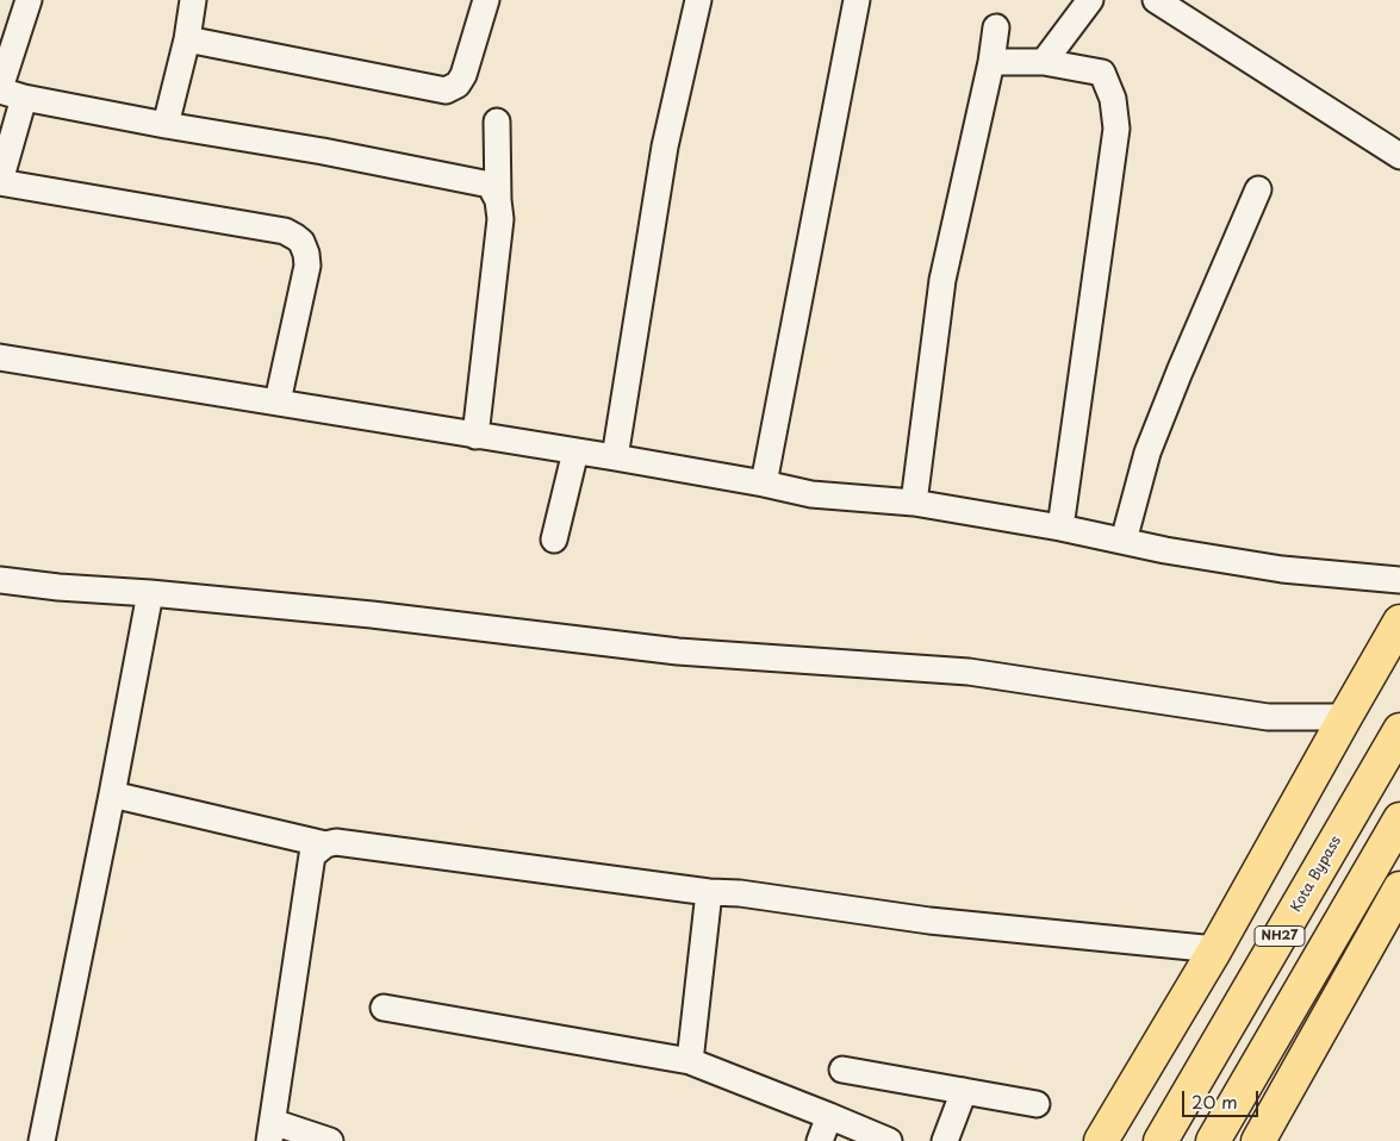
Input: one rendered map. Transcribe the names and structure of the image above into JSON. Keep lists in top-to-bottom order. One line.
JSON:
{"streets":{"main road":["Kota Bypass","NH27"]},"scale_bar":"20 m"}
